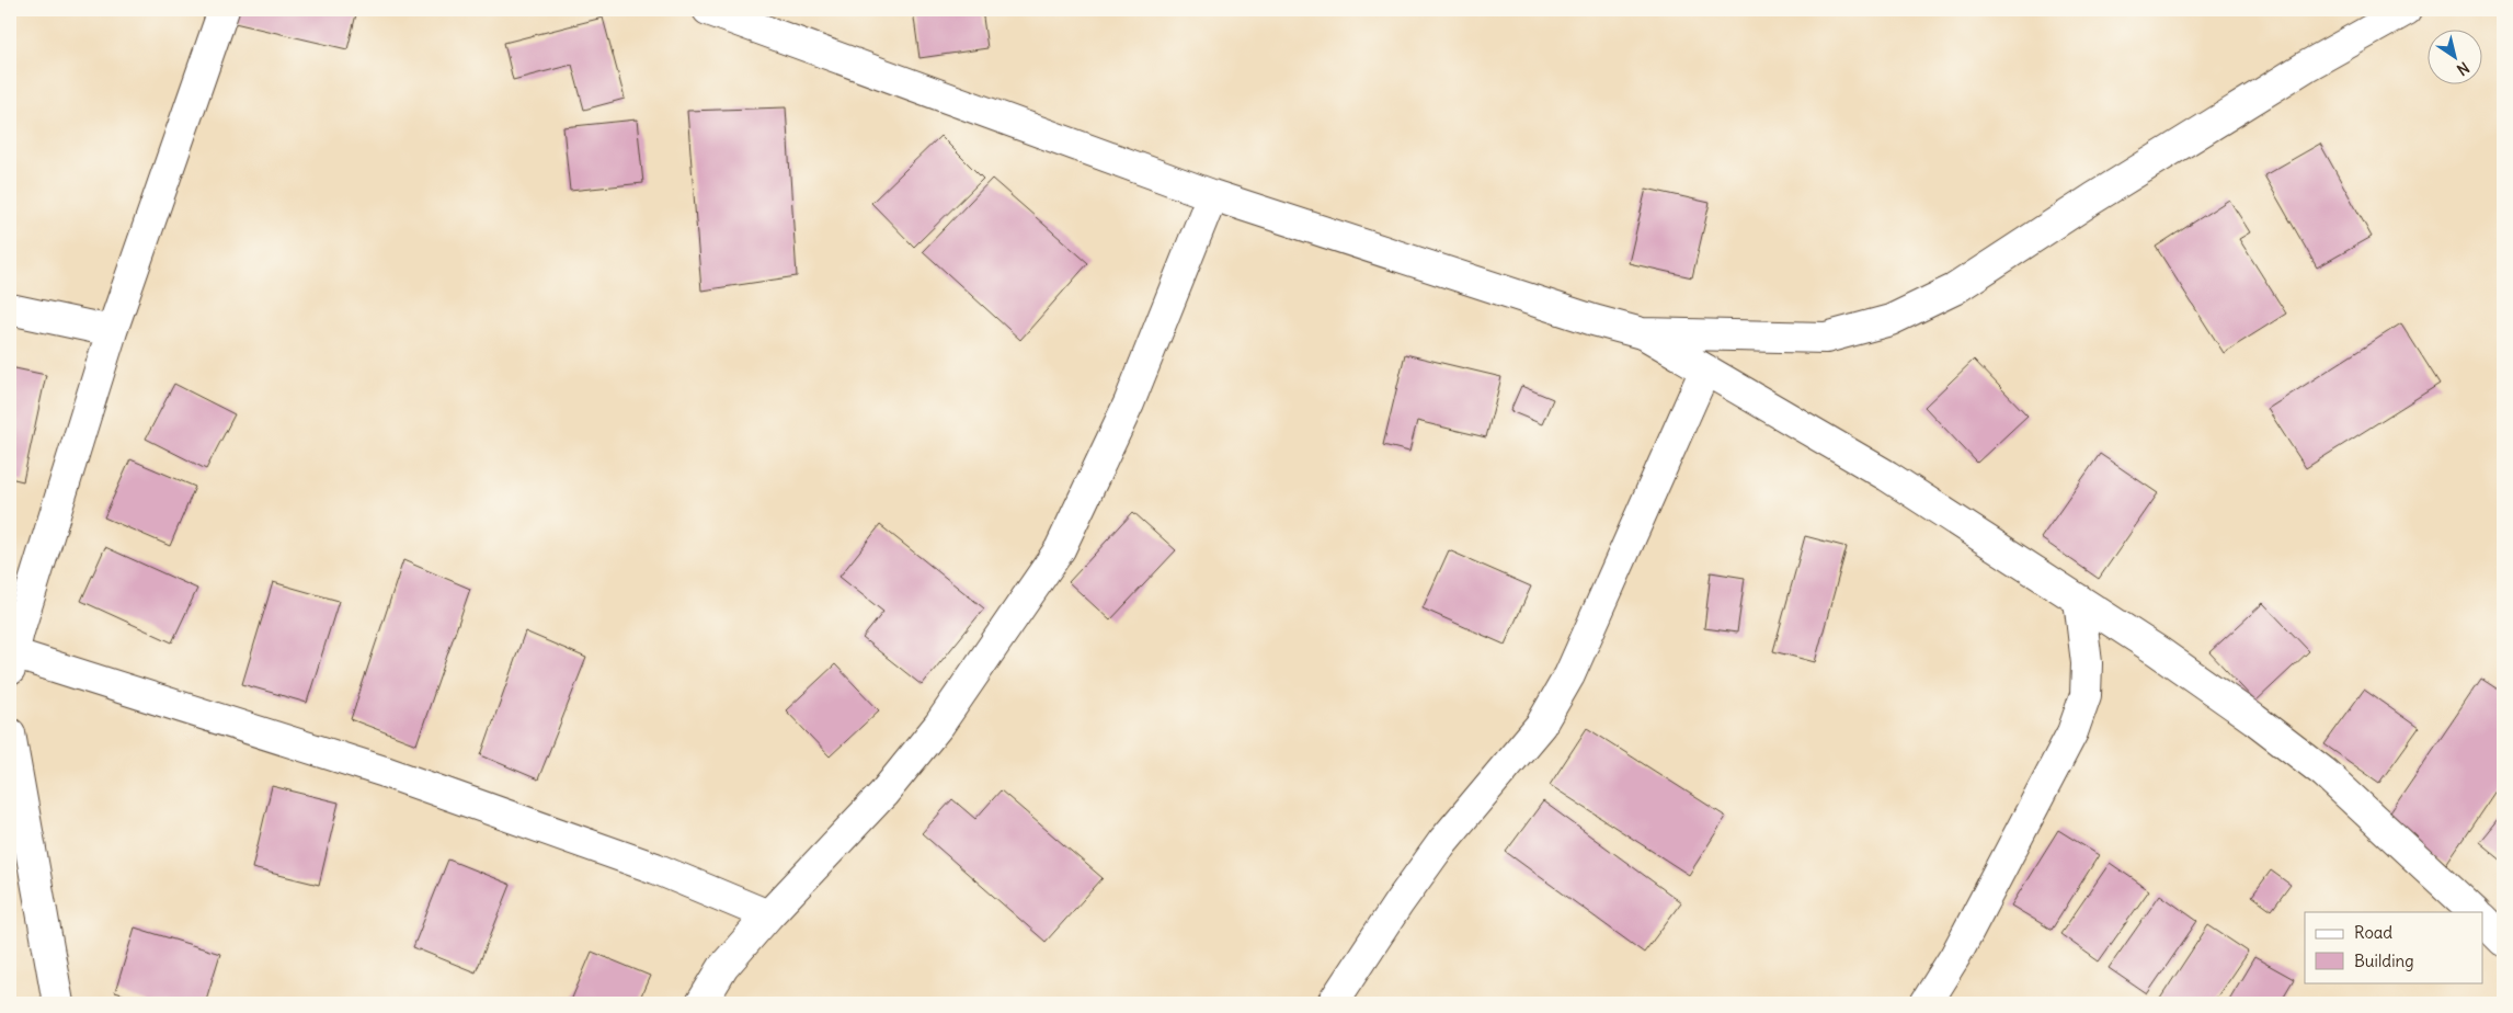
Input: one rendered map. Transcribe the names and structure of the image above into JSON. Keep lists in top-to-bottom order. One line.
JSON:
{"legend":["Road","Building"],"north":"bottom right"}
